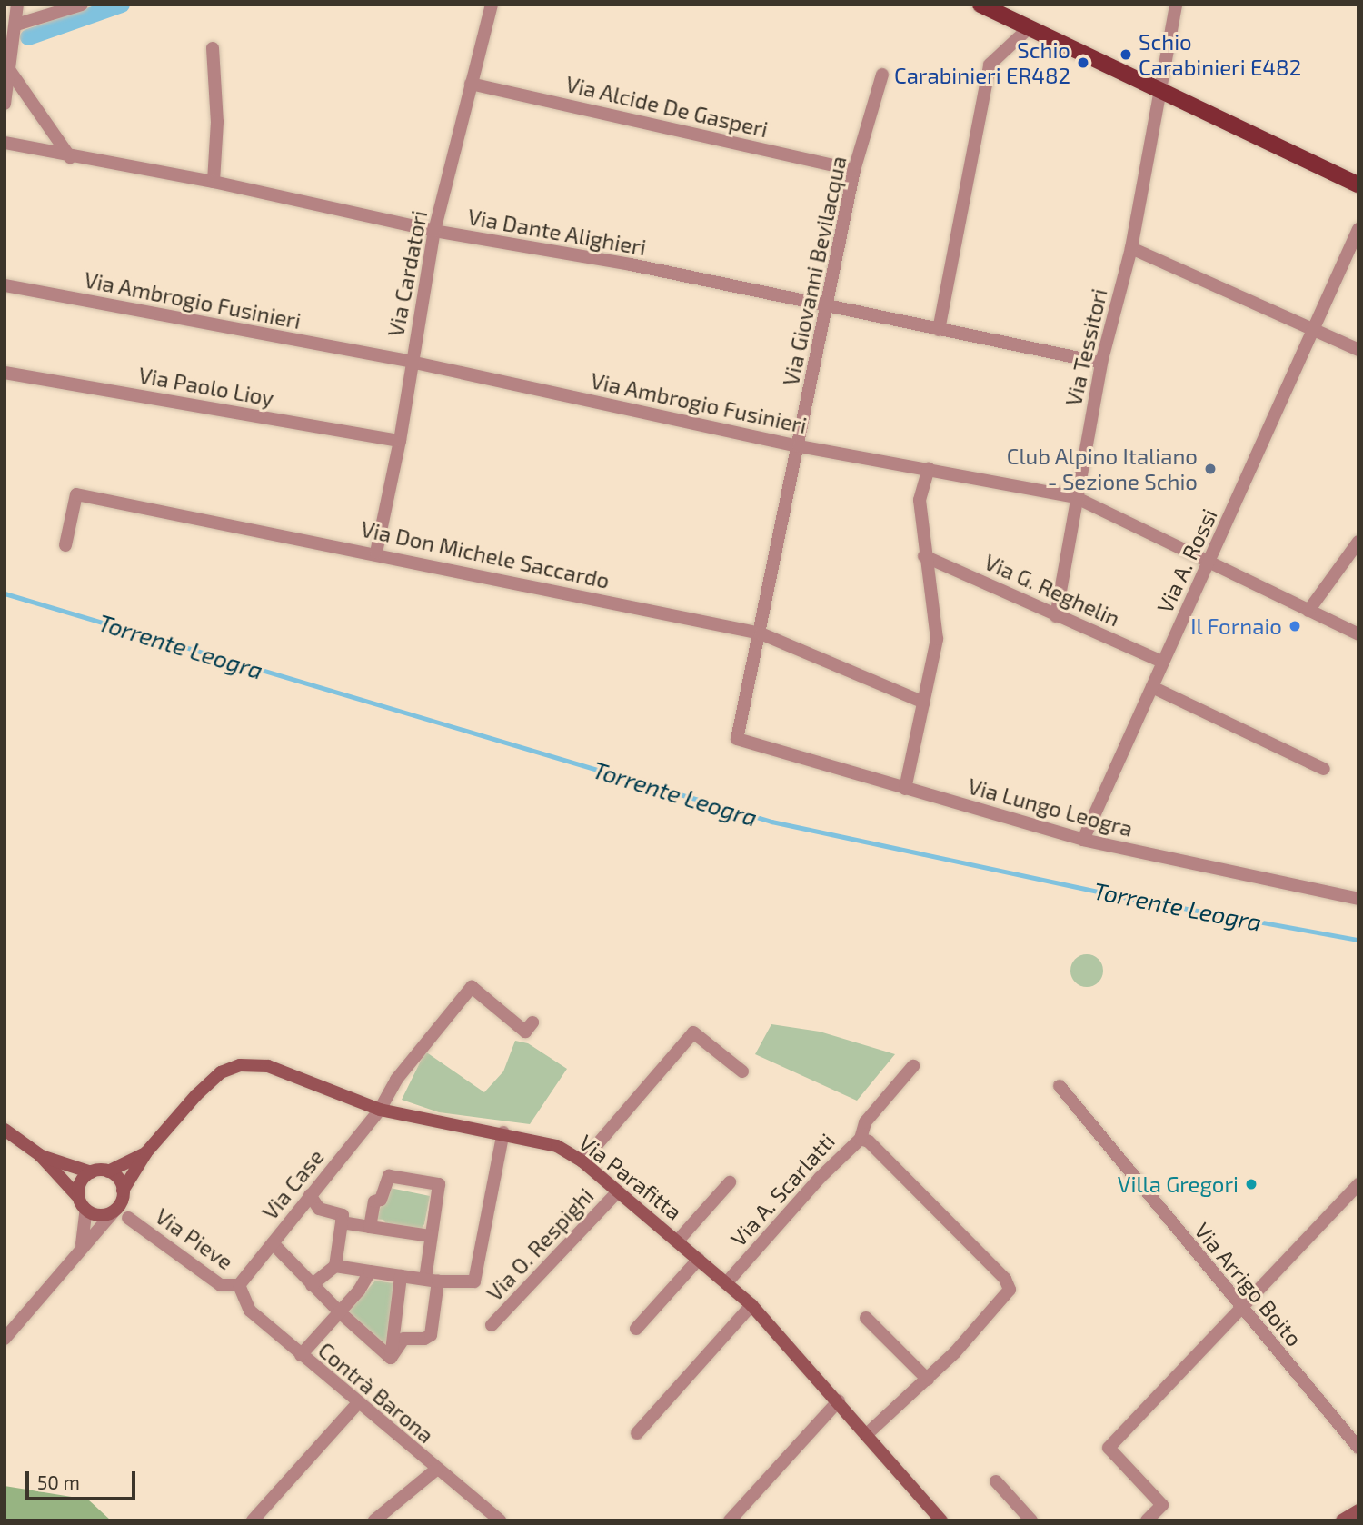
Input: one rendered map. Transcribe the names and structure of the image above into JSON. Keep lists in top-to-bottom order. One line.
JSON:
{"streets":{"street":["Via Alcide De Gasperi","Via Dante Alighieri","Via Giovanni Bevilacqua","Via Cardatori","Via Ambrogio Fusinieri","Via Tessitori","Via Paolo Lioy","Via Don Michele Saccardo","Via A. Rossi","Via G. Reghelin","Via Lungo Leogra","Via Parafitta","Via Case","Via A. Scarlatti","Via Pieve","Via O. Respighi","Via Arrigo Boito","Contrà Barona"]},"crossings":[["Via Alcide De Gasperi","Via Giovanni Bevilacqua"],["Via Alcide De Gasperi","Via Cardatori"],["Via Dante Alighieri","Via Giovanni Bevilacqua"],["Via Dante Alighieri","Via Cardatori"],["Via Dante Alighieri","Via Tessitori"],["Via Giovanni Bevilacqua","Via Ambrogio Fusinieri"],["Via Giovanni Bevilacqua","Via Don Michele Saccardo"],["Via Giovanni Bevilacqua","Via Lungo Leogra"],["Via Cardatori","Via Ambrogio Fusinieri"],["Via Cardatori","Via Paolo Lioy"],["Via Cardatori","Via Don Michele Saccardo"],["Via Ambrogio Fusinieri","Via Tessitori"],["Via Ambrogio Fusinieri","Via A. Rossi"],["Via Tessitori","Via G. Reghelin"],["Via A. Rossi","Via G. Reghelin"],["Via A. Rossi","Via Lungo Leogra"],["Via Parafitta","Via Case"],["Via Parafitta","Via A. Scarlatti"],["Via Parafitta","Via O. Respighi"],["Via Case","Via Pieve"],["Via Case","Contrà Barona"],["Via Pieve","Contrà Barona"]],"water":["Torrente Leogra"],"places":["Schio Carabinieri E482","Schio Carabinieri ER482","Club Alpino Italiano - Sezione Schio","Il Fornaio","Villa Gregori"],"scale_bar":"50 m"}
